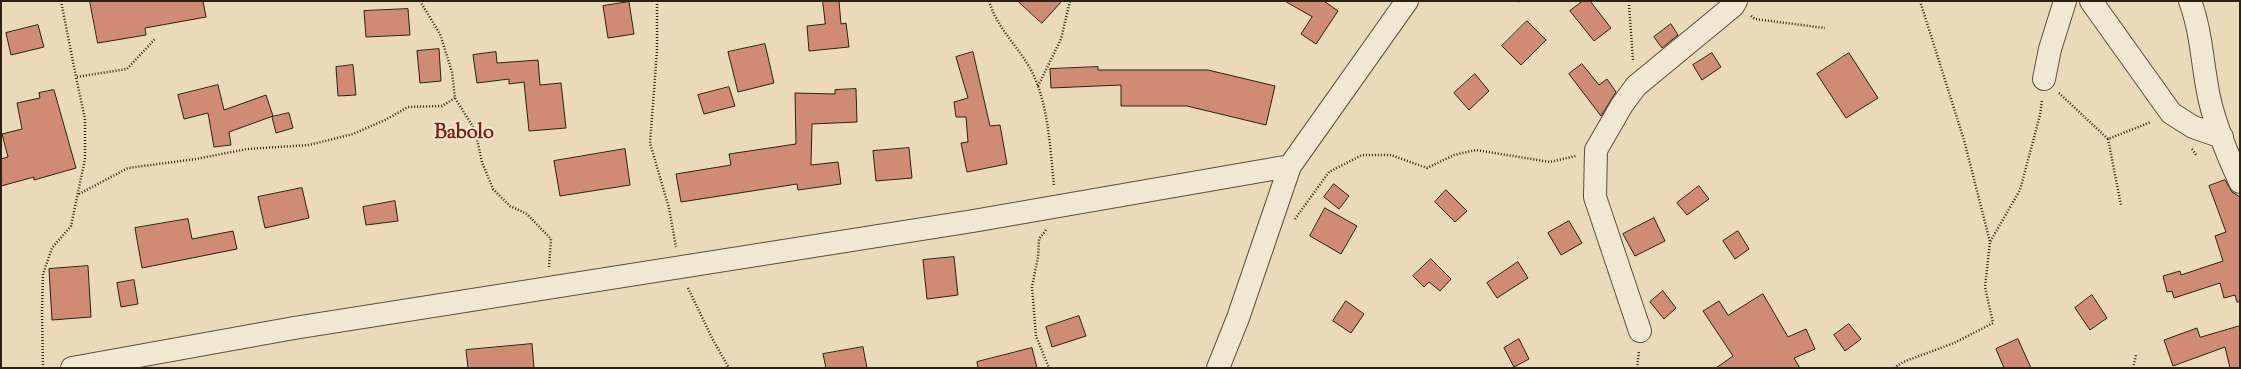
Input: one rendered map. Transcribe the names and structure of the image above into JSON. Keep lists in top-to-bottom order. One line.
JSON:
{"districts":["Babolo"]}
